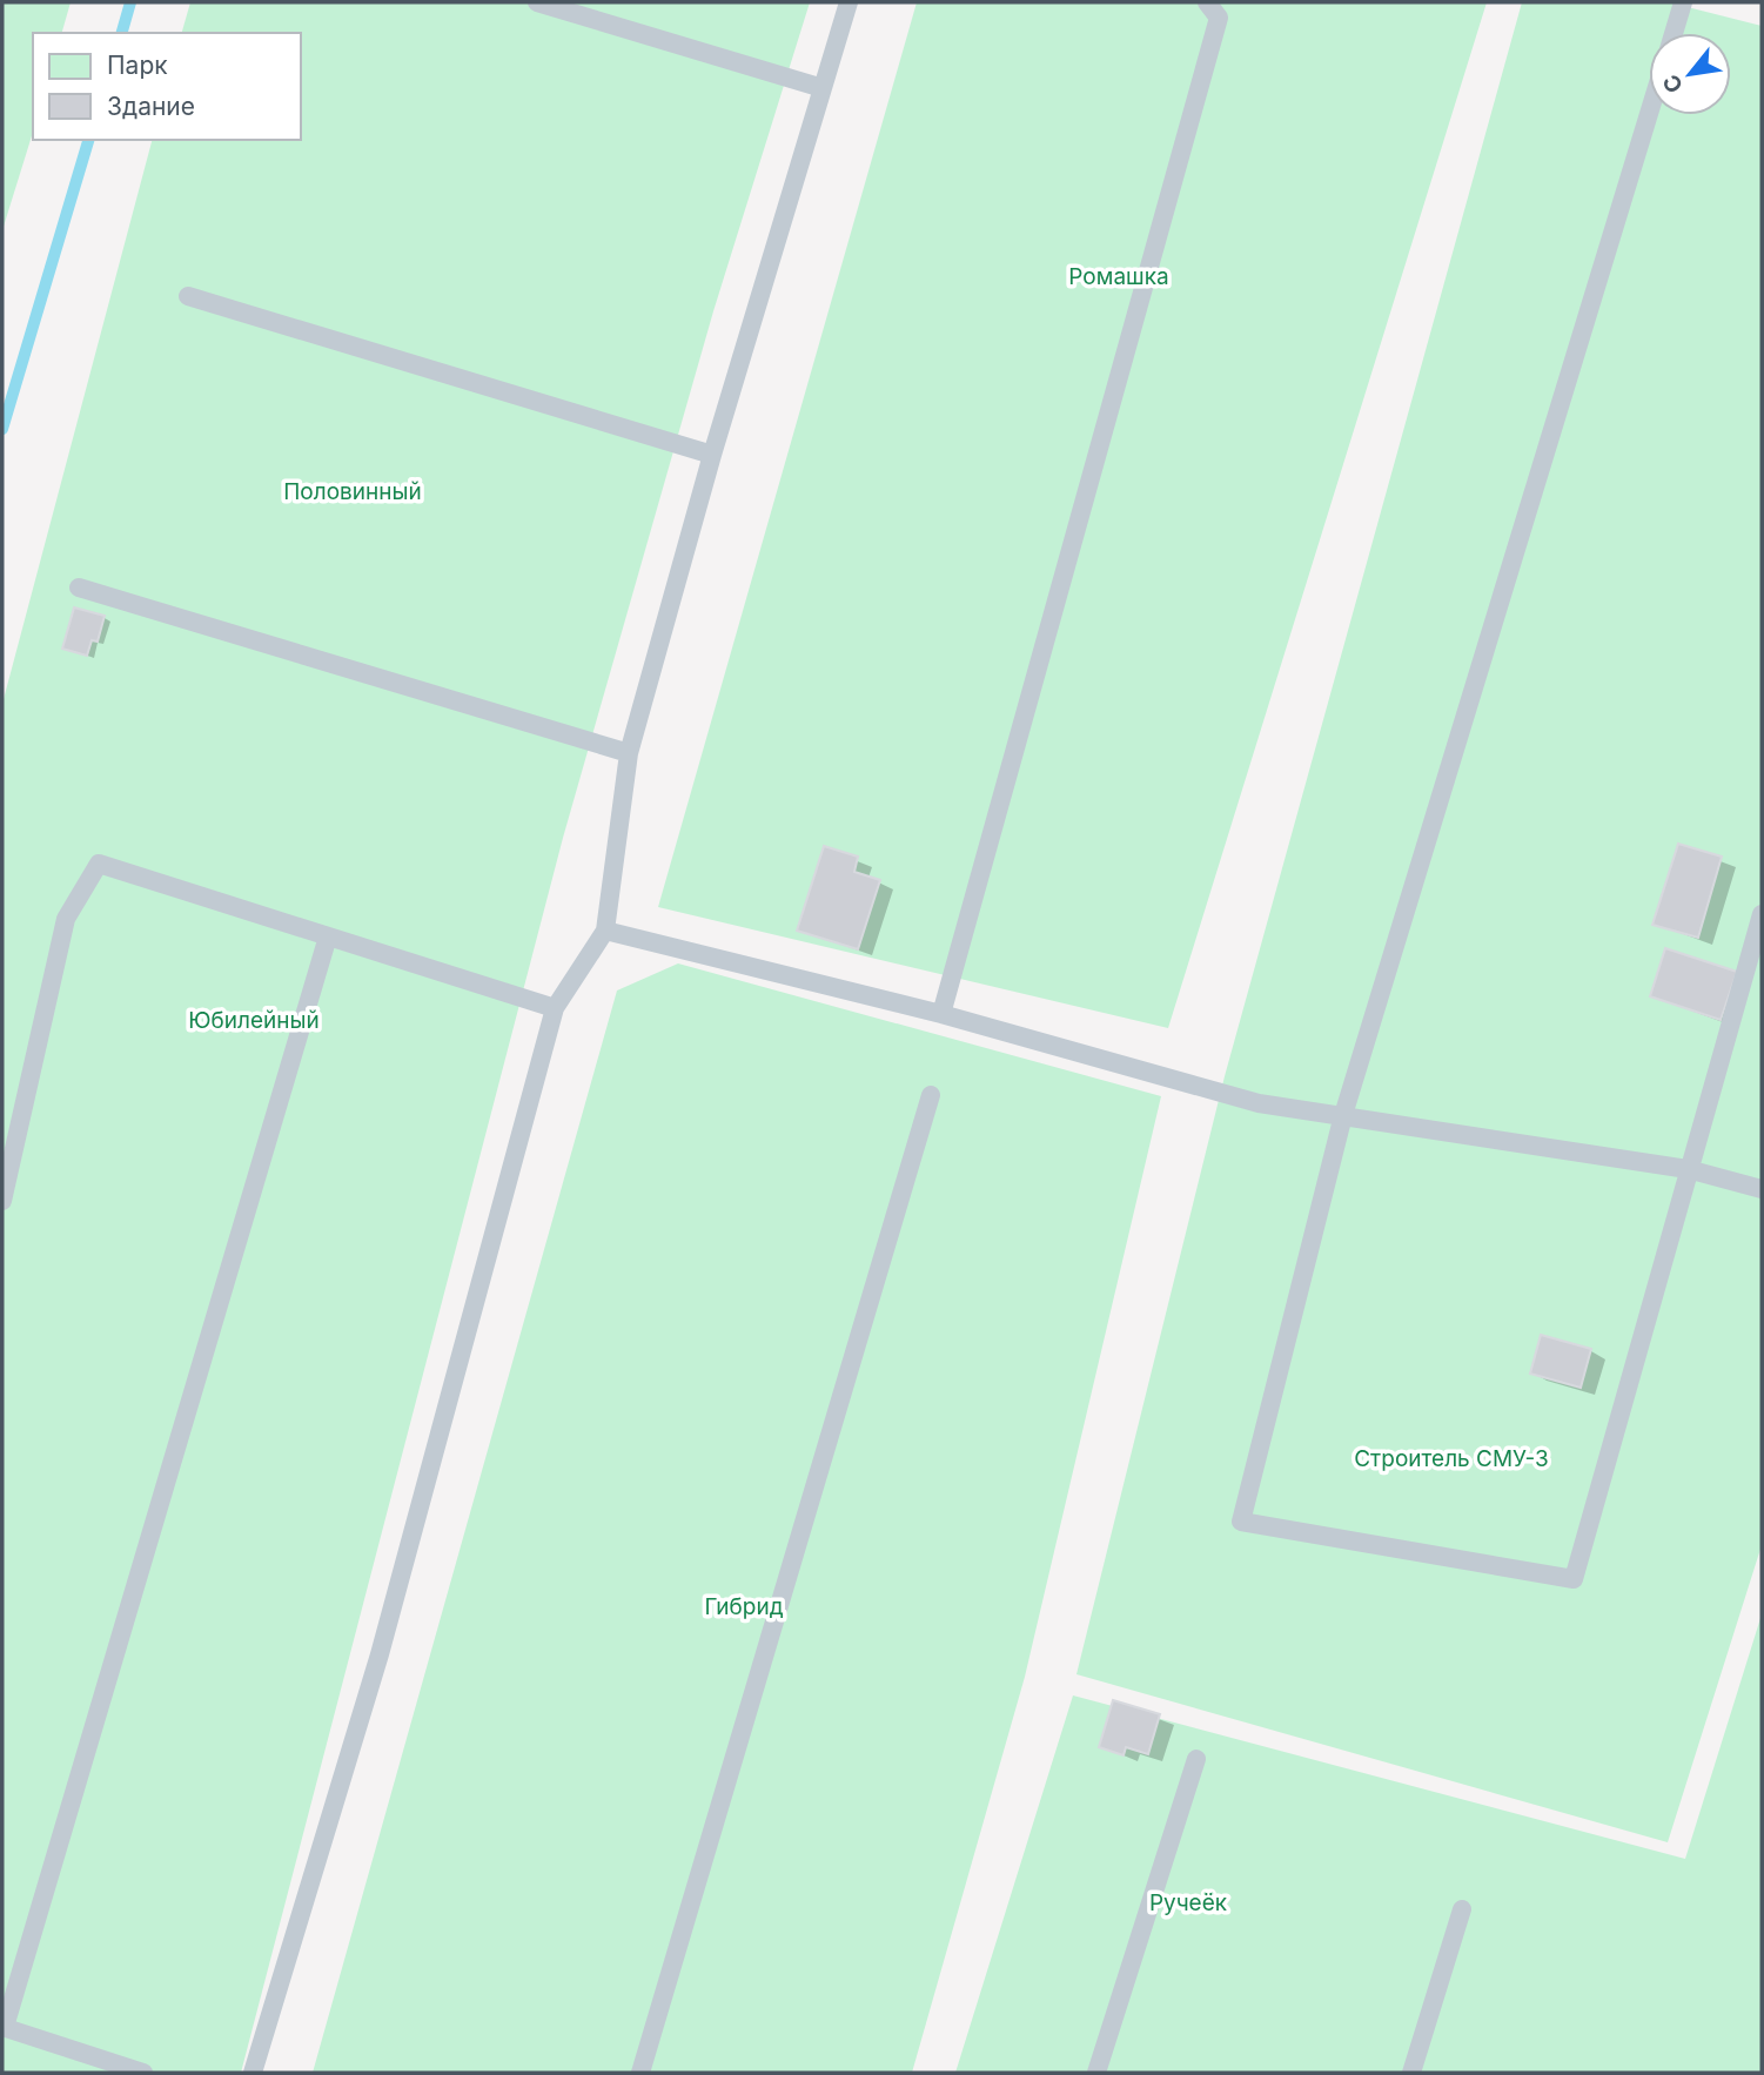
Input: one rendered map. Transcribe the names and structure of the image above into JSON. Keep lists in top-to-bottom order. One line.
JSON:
{"parks":["Ромашка","Половинный","Юбилейный","Строитель СМУ-3","Гибрид","Ручеёк"],"legend":["Парк","Здание"],"north":"bottom left"}
